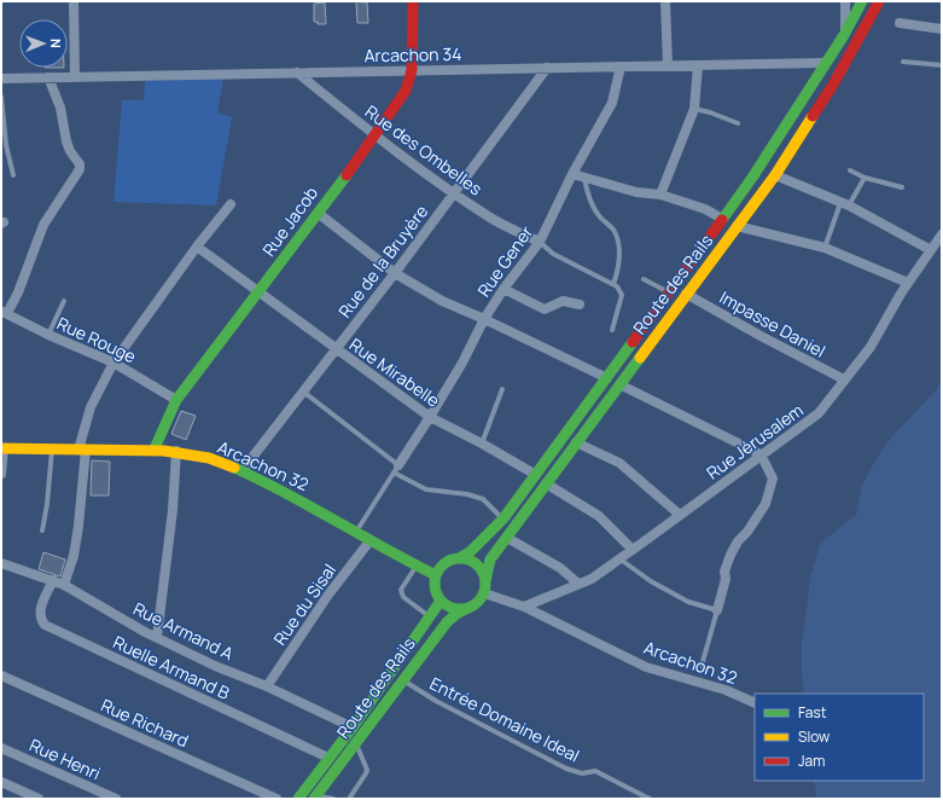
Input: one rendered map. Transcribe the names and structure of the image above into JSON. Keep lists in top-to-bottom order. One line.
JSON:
{"streets":{"main road":["Rue Jacob","Route des Rails","Arcachon 32"],"street":["Arcachon 34","Rue des Ombelles","Rue de la Bruyère","Rue Gener","Impasse Daniel","Rue Rouge","Rue Mirabelle","Rue Jérusalem","Rue du Sisal","Rue Armand A","Ruelle Armand B","Rue Richard","Rue Henri"],"lane":["Entrée Domaine Ideal"]},"crossings":[["Arcachon 34","Rue des Ombelles"],["Arcachon 34","Rue Jacob"],["Arcachon 34","Rue de la Bruyère"],["Arcachon 34","Rue Gener"],["Arcachon 34","Route des Rails"],["Rue des Ombelles","Rue Jacob"],["Rue des Ombelles","Rue de la Bruyère"],["Rue des Ombelles","Rue Gener"],["Rue Jacob","Rue Rouge"],["Rue Jacob","Rue Mirabelle"],["Rue Jacob","Arcachon 32"],["Rue de la Bruyère","Rue Mirabelle"],["Rue de la Bruyère","Arcachon 32"],["Rue Gener","Rue Mirabelle"],["Rue Gener","Arcachon 32"],["Route des Rails","Impasse Daniel"],["Route des Rails","Rue Mirabelle"],["Route des Rails","Arcachon 32"],["Route des Rails","Rue Armand A"],["Route des Rails","Ruelle Armand B"],["Route des Rails","Entrée Domaine Ideal"],["Impasse Daniel","Rue Jérusalem"],["Rue Jérusalem","Arcachon 32"],["Arcachon 32","Rue du Sisal"],["Rue du Sisal","Rue Armand A"],["Rue Armand A","Ruelle Armand B"]],"legend":["Fast","Slow","Jam"],"north":"right"}
